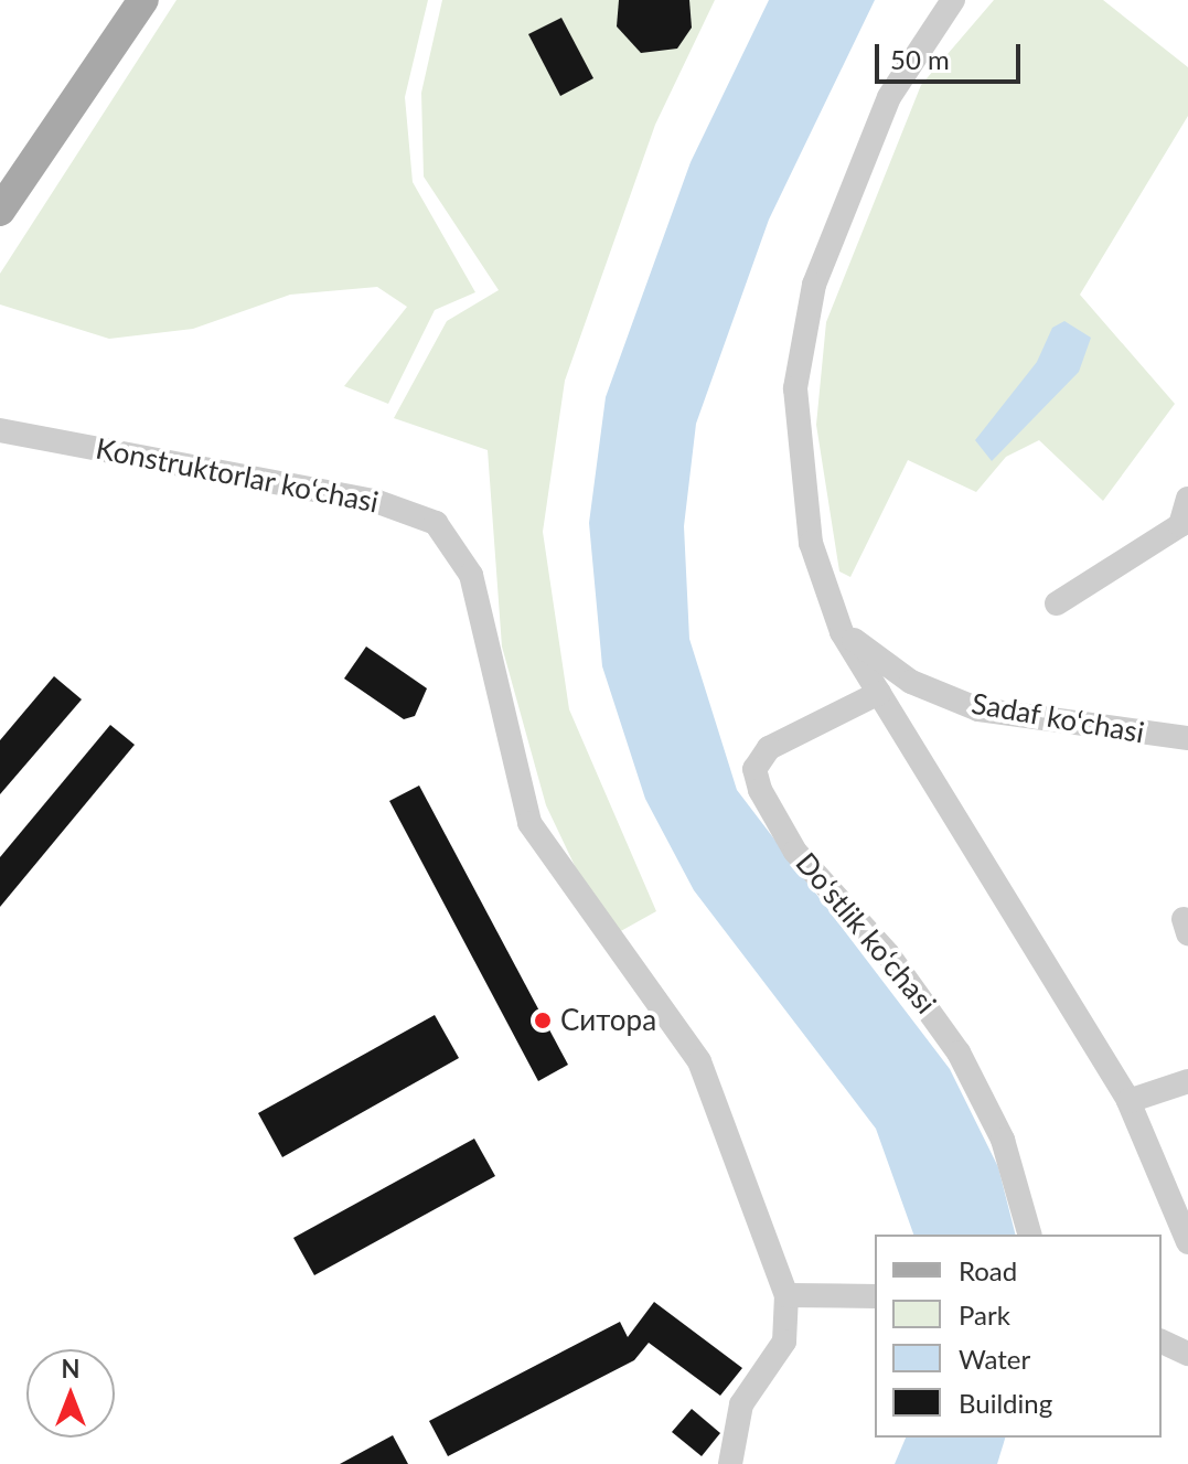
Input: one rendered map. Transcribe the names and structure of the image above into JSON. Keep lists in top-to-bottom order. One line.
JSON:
{"streets":{"street":["Konstruktorlar ko‘chasi","Sadaf ko‘chasi","Do‘stlik ko‘chasi"]},"places":["Ситора"],"legend":["Road","Park","Water","Building"],"scale_bar":"50 m","north":"top"}
